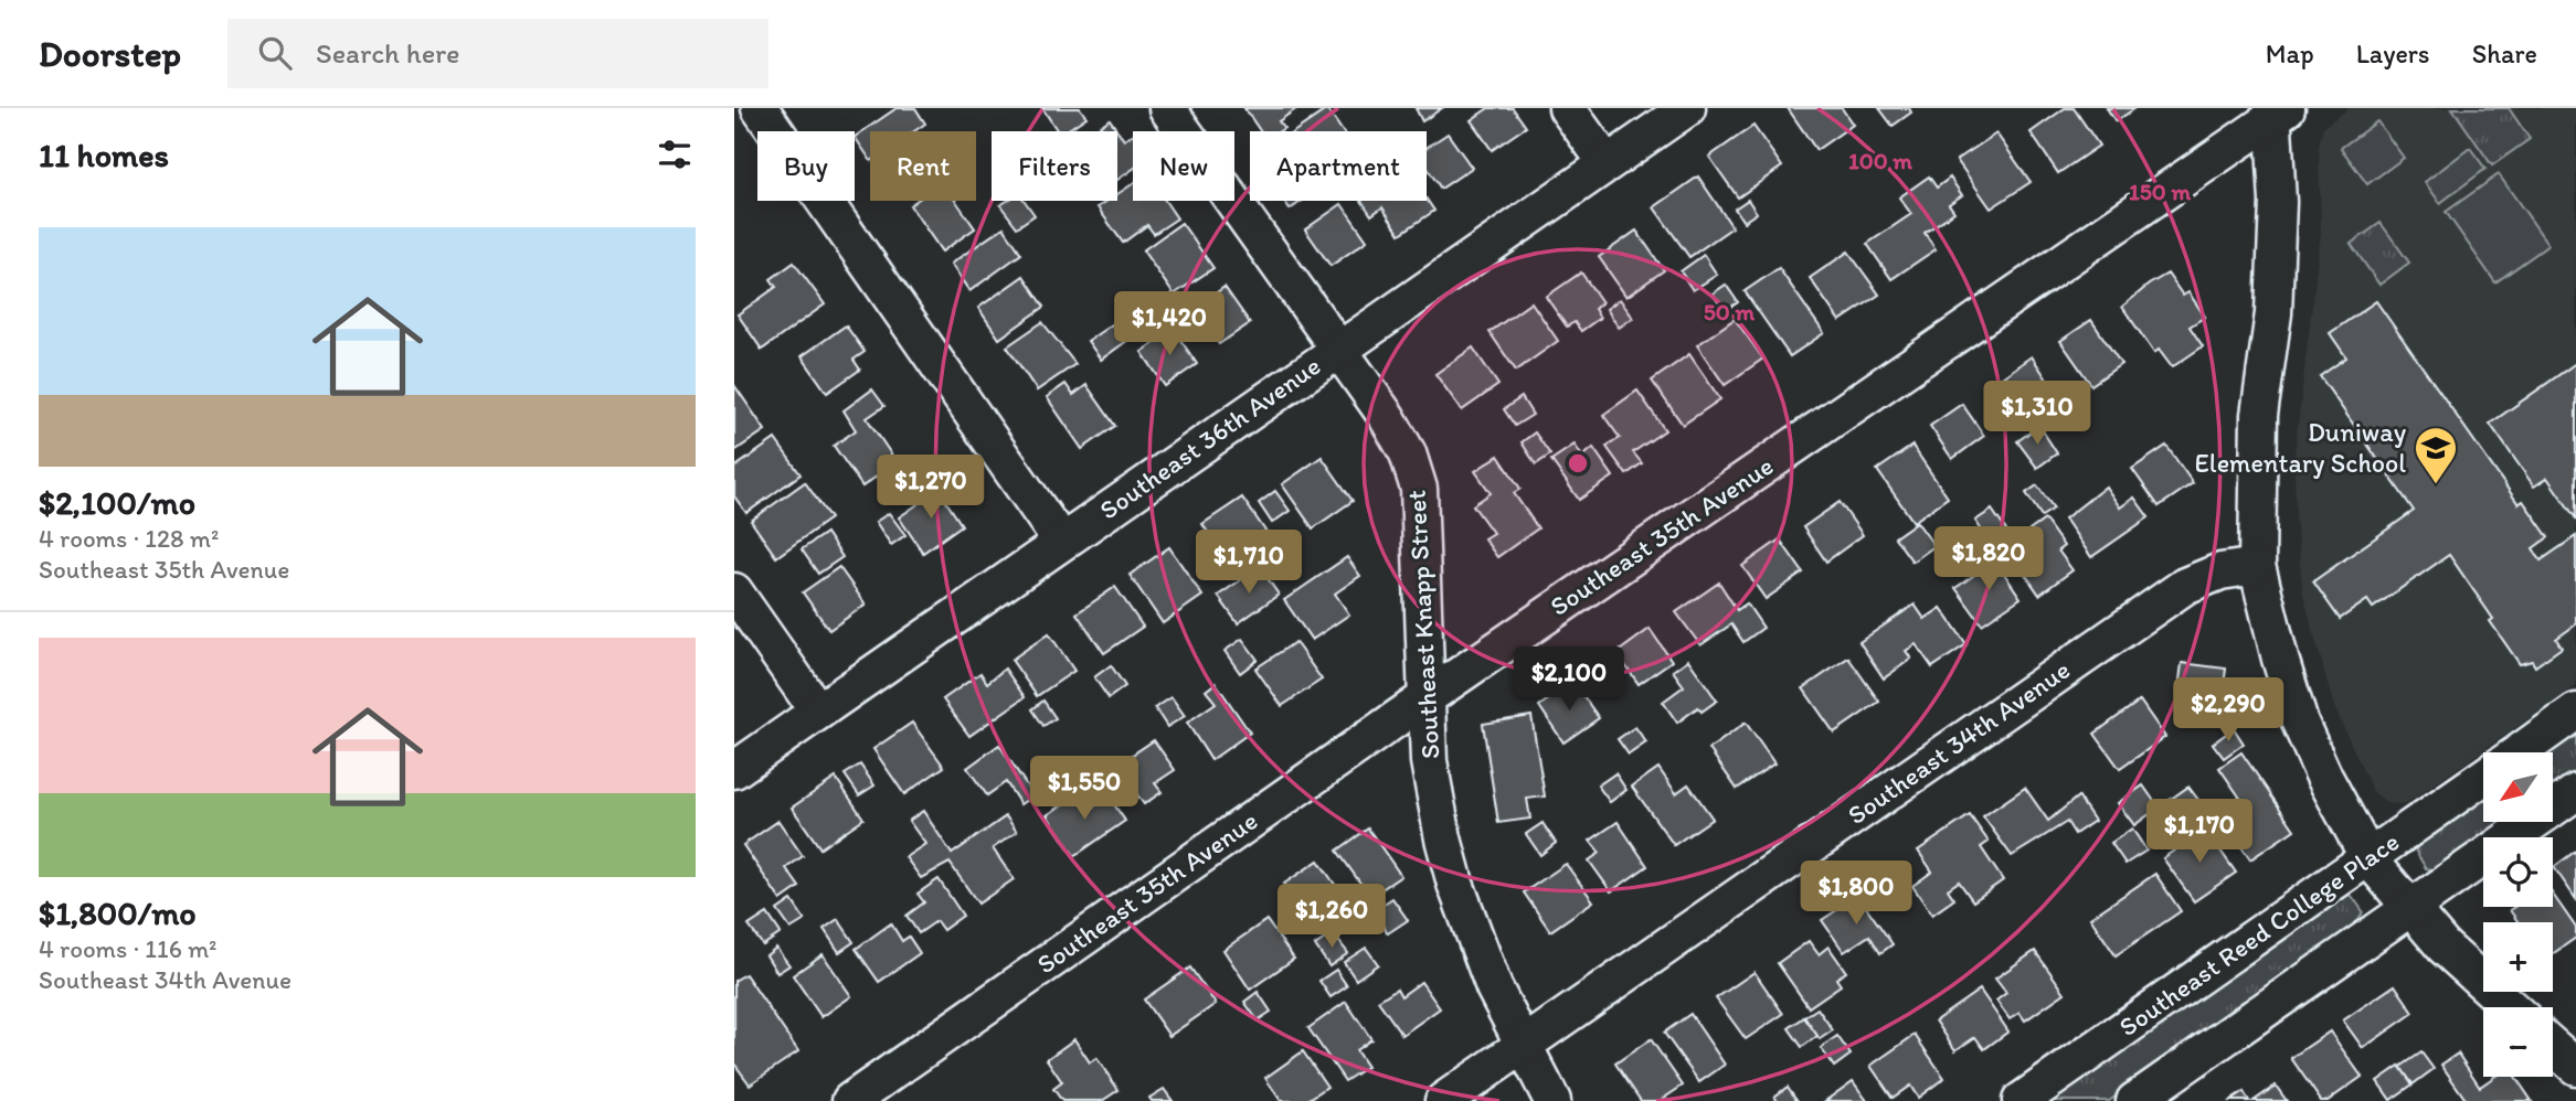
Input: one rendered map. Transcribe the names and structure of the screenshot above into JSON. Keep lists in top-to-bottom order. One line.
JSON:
{"streets":{"street":["Southeast 36th Avenue","Southeast 35th Avenue","Southeast Knapp Street","Southeast 34th Avenue","Southeast Reed College Place"]},"crossings":[["Southeast 36th Avenue","Southeast Knapp Street"],["Southeast 35th Avenue","Southeast Knapp Street"],["Southeast Knapp Street","Southeast 34th Avenue"]],"places":{"school or university":["Duniway Elementary School"]},"north":"bottom left","page":{"header":"Doorstep","search":"Search here","nav":["Map","Layers","Share"],"heading":"11 homes","chip":["Buy","Rent","Filters","New","Apartment"],"list":[{"name":"$2,100/mo","note":"4 rooms · 128 m² · Southeast 35th Avenue"},{"name":"$1,800/mo","note":"4 rooms · 116 m² · Southeast 34th Avenue"}],"price":["$1,420","$1,310","$1,270","$1,820","$1,710","$2,100","$2,290","$1,550","$1,170","$1,800","$1,260"],"map_buttons":["+","−"]},"rings":["100 m","150 m","50 m"]}
